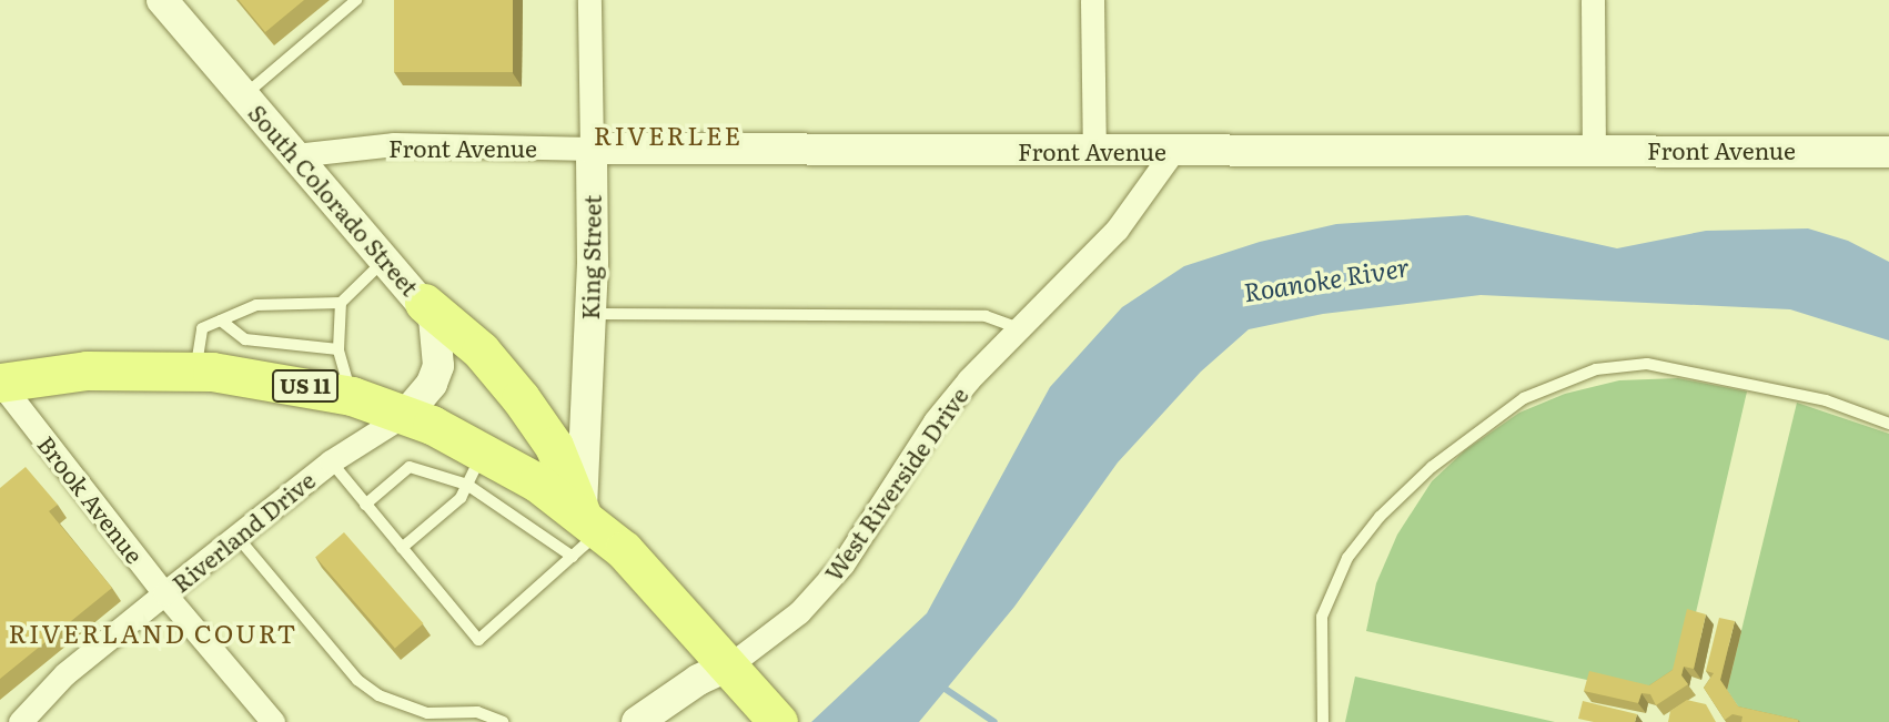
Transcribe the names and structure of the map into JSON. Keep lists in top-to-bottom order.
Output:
{
  "streets": {
    "main road": ["US 11"],
    "street": [
      "Front Avenue",
      "South Colorado Street",
      "King Street",
      "West Riverside Drive",
      "Brook Avenue",
      "Riverland Drive"
    ]
  },
  "crossings": [
    ["Front Avenue", "South Colorado Street"],
    ["Front Avenue", "King Street"],
    ["Front Avenue", "West Riverside Drive"],
    ["South Colorado Street", "US 11"],
    ["South Colorado Street", "Riverland Drive"],
    ["King Street", "US 11"],
    ["US 11", "West Riverside Drive"],
    ["US 11", "Brook Avenue"],
    ["US 11", "Riverland Drive"],
    ["Brook Avenue", "Riverland Drive"]
  ],
  "districts": ["RIVERLEE", "RIVERLAND COURT"],
  "water": ["Roanoke River"]
}
